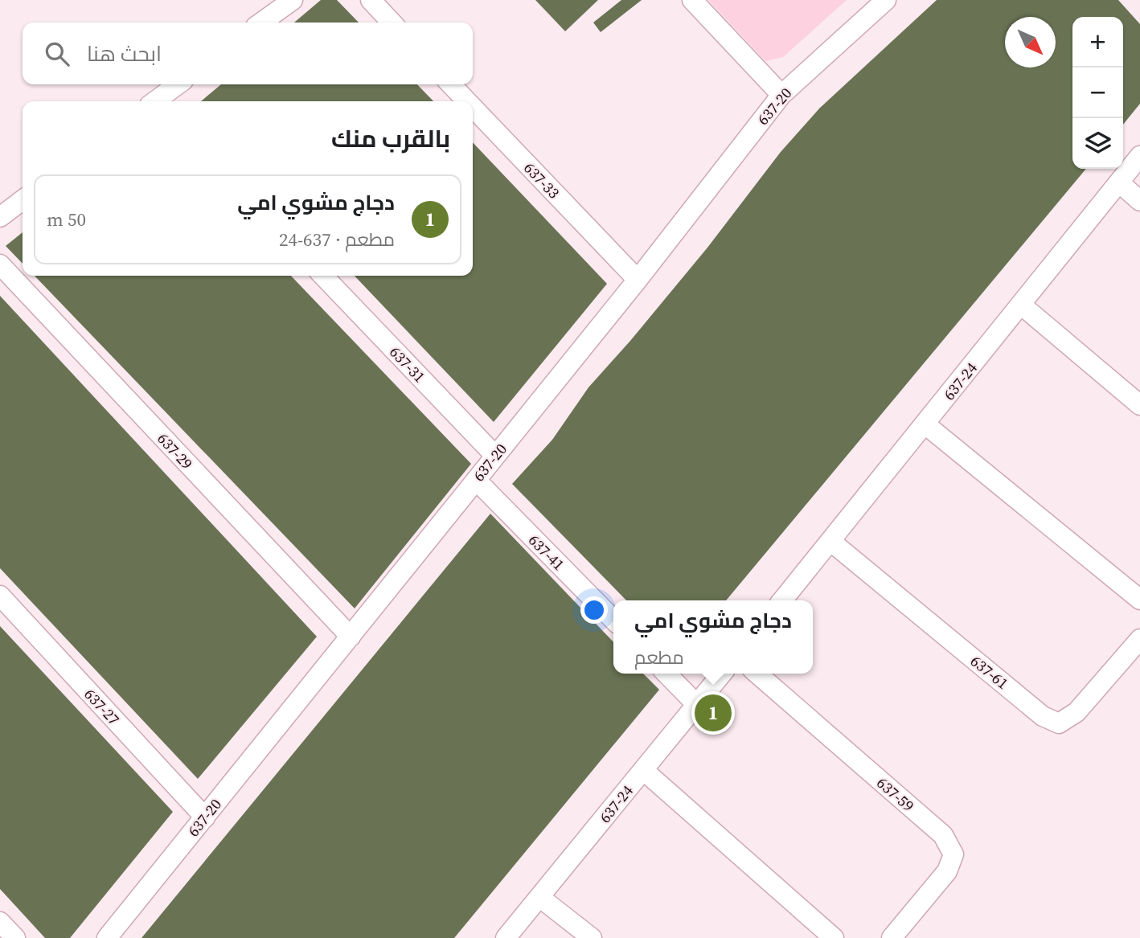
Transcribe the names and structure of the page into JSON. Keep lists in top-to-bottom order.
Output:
{
  "streets": {
    "street": [
      "637-20",
      "637-33",
      "637-31",
      "637-24",
      "637-29",
      "637-41",
      "637-61",
      "637-27",
      "637-59"
    ]
  },
  "crossings": [
    ["637-20", "637-33"],
    ["637-20", "637-31"],
    ["637-20", "637-29"],
    ["637-20", "637-41"],
    ["637-20", "637-27"],
    ["637-24", "637-61"]
  ],
  "north": "bottom right",
  "page": {
    "map_buttons": ["+", "−"],
    "search": "ابحث هنا",
    "heading": "بالقرب منك",
    "list": [
      {
        "mark": "1",
        "name": "دجاج مشوي امي",
        "note": "مطعم · 637-24",
        "value": "50 m"
      }
    ],
    "popup": ["دجاج مشوي امي", "مطعم"],
    "pins": "1"
  }
}
